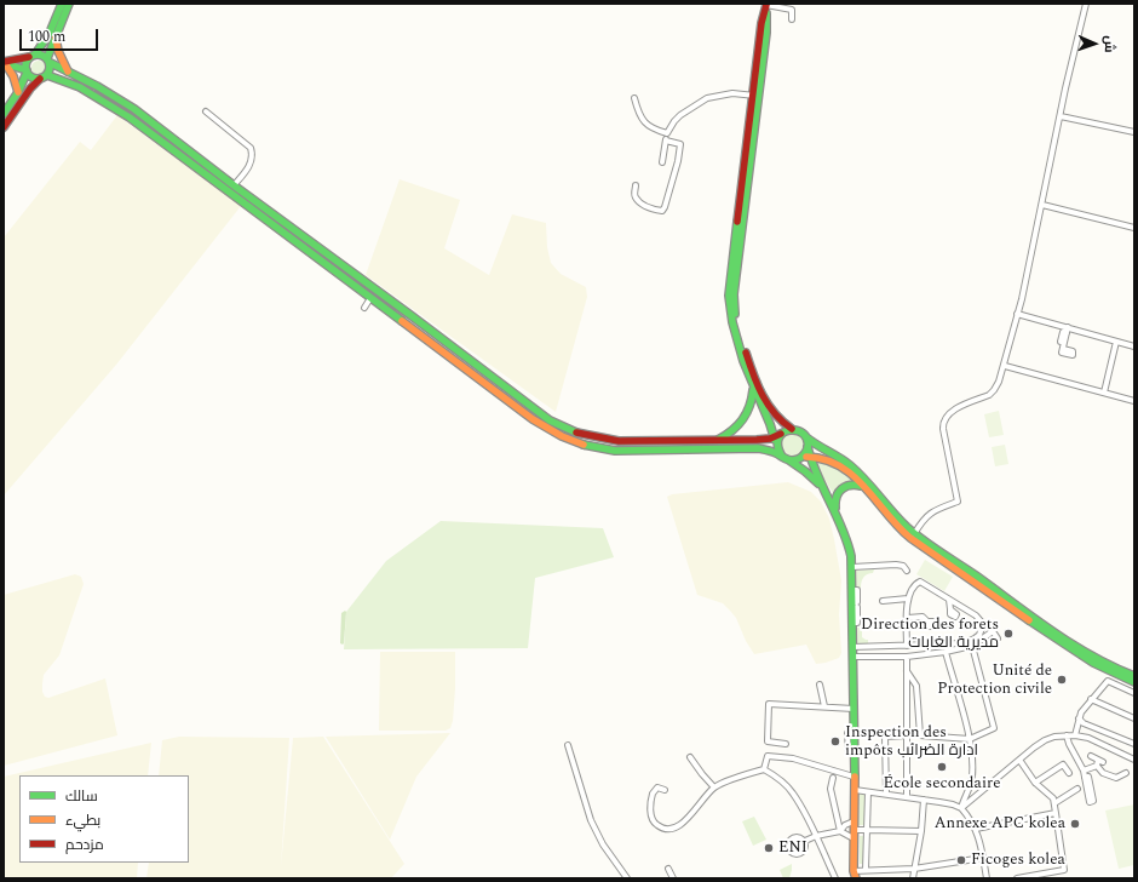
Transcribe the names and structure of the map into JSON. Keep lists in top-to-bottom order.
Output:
{
  "places": [
    "Direction des forets مديرية الغابات",
    "Unité de Protection civile",
    "Inspection des impôts ادارة الضرائب",
    "École secondaire",
    "Annexe APC kolea",
    "ENI",
    "Ficoges kolea"
  ],
  "legend": ["سالك", "بطيء", "مزدحم"],
  "scale_bar": "100 m",
  "north": "right"
}
